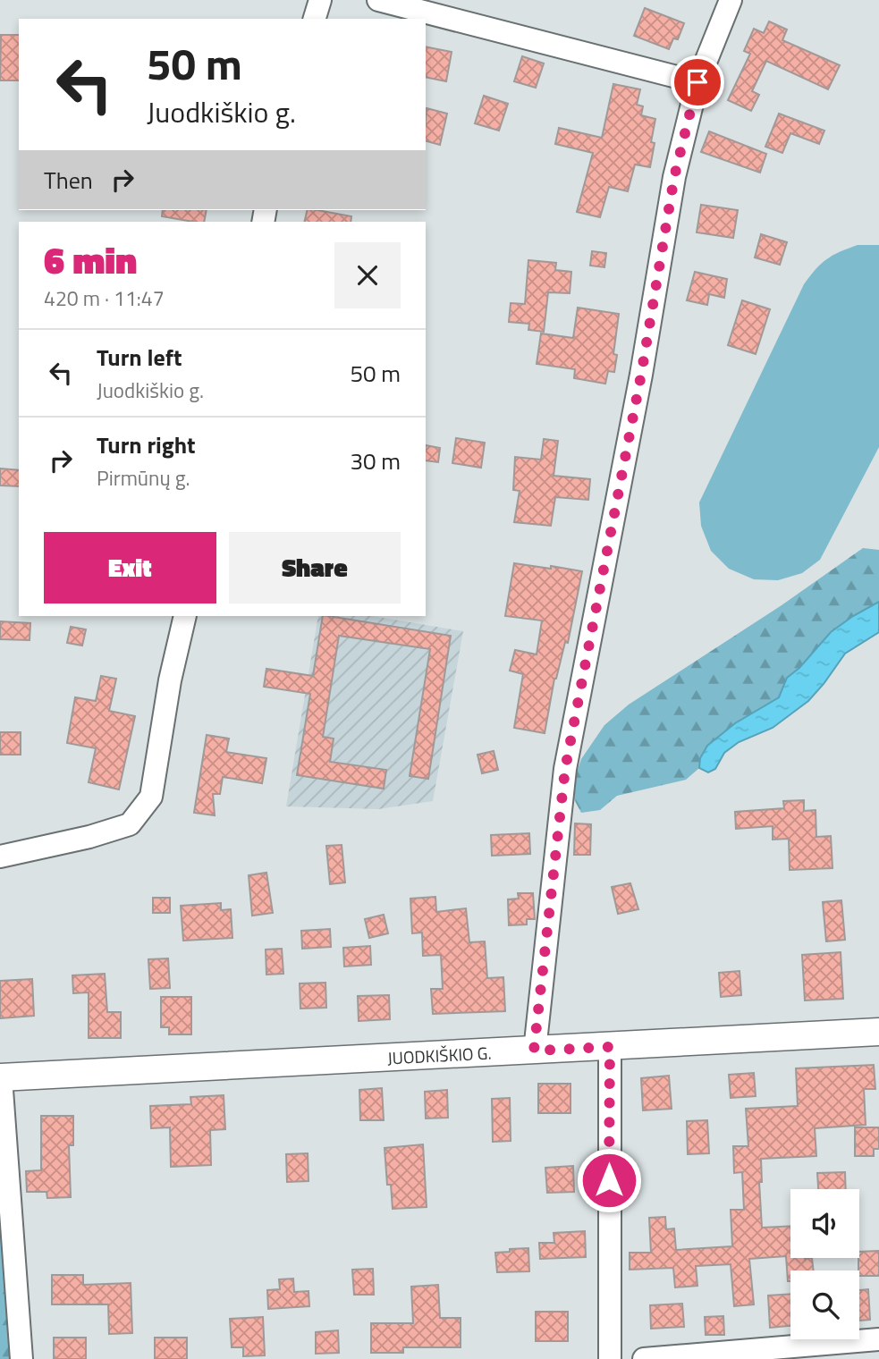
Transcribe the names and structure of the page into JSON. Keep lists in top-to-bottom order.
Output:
{
  "streets": {
    "street": ["JUODKIŠKIO G."]
  },
  "page": {
    "turn": ["50 m", "Juodkiškio g."],
    "then": "Then",
    "heading": ["6 min", "420 m · 11:47"],
    "list": [
      {
        "name": "Turn left",
        "note": "Juodkiškio g.",
        "value": "50 m"
      },
      {
        "name": "Turn right",
        "note": "Pirmūnų g.",
        "value": "30 m"
      }
    ],
    "buttons": ["Exit", "Share"]
  }
}
